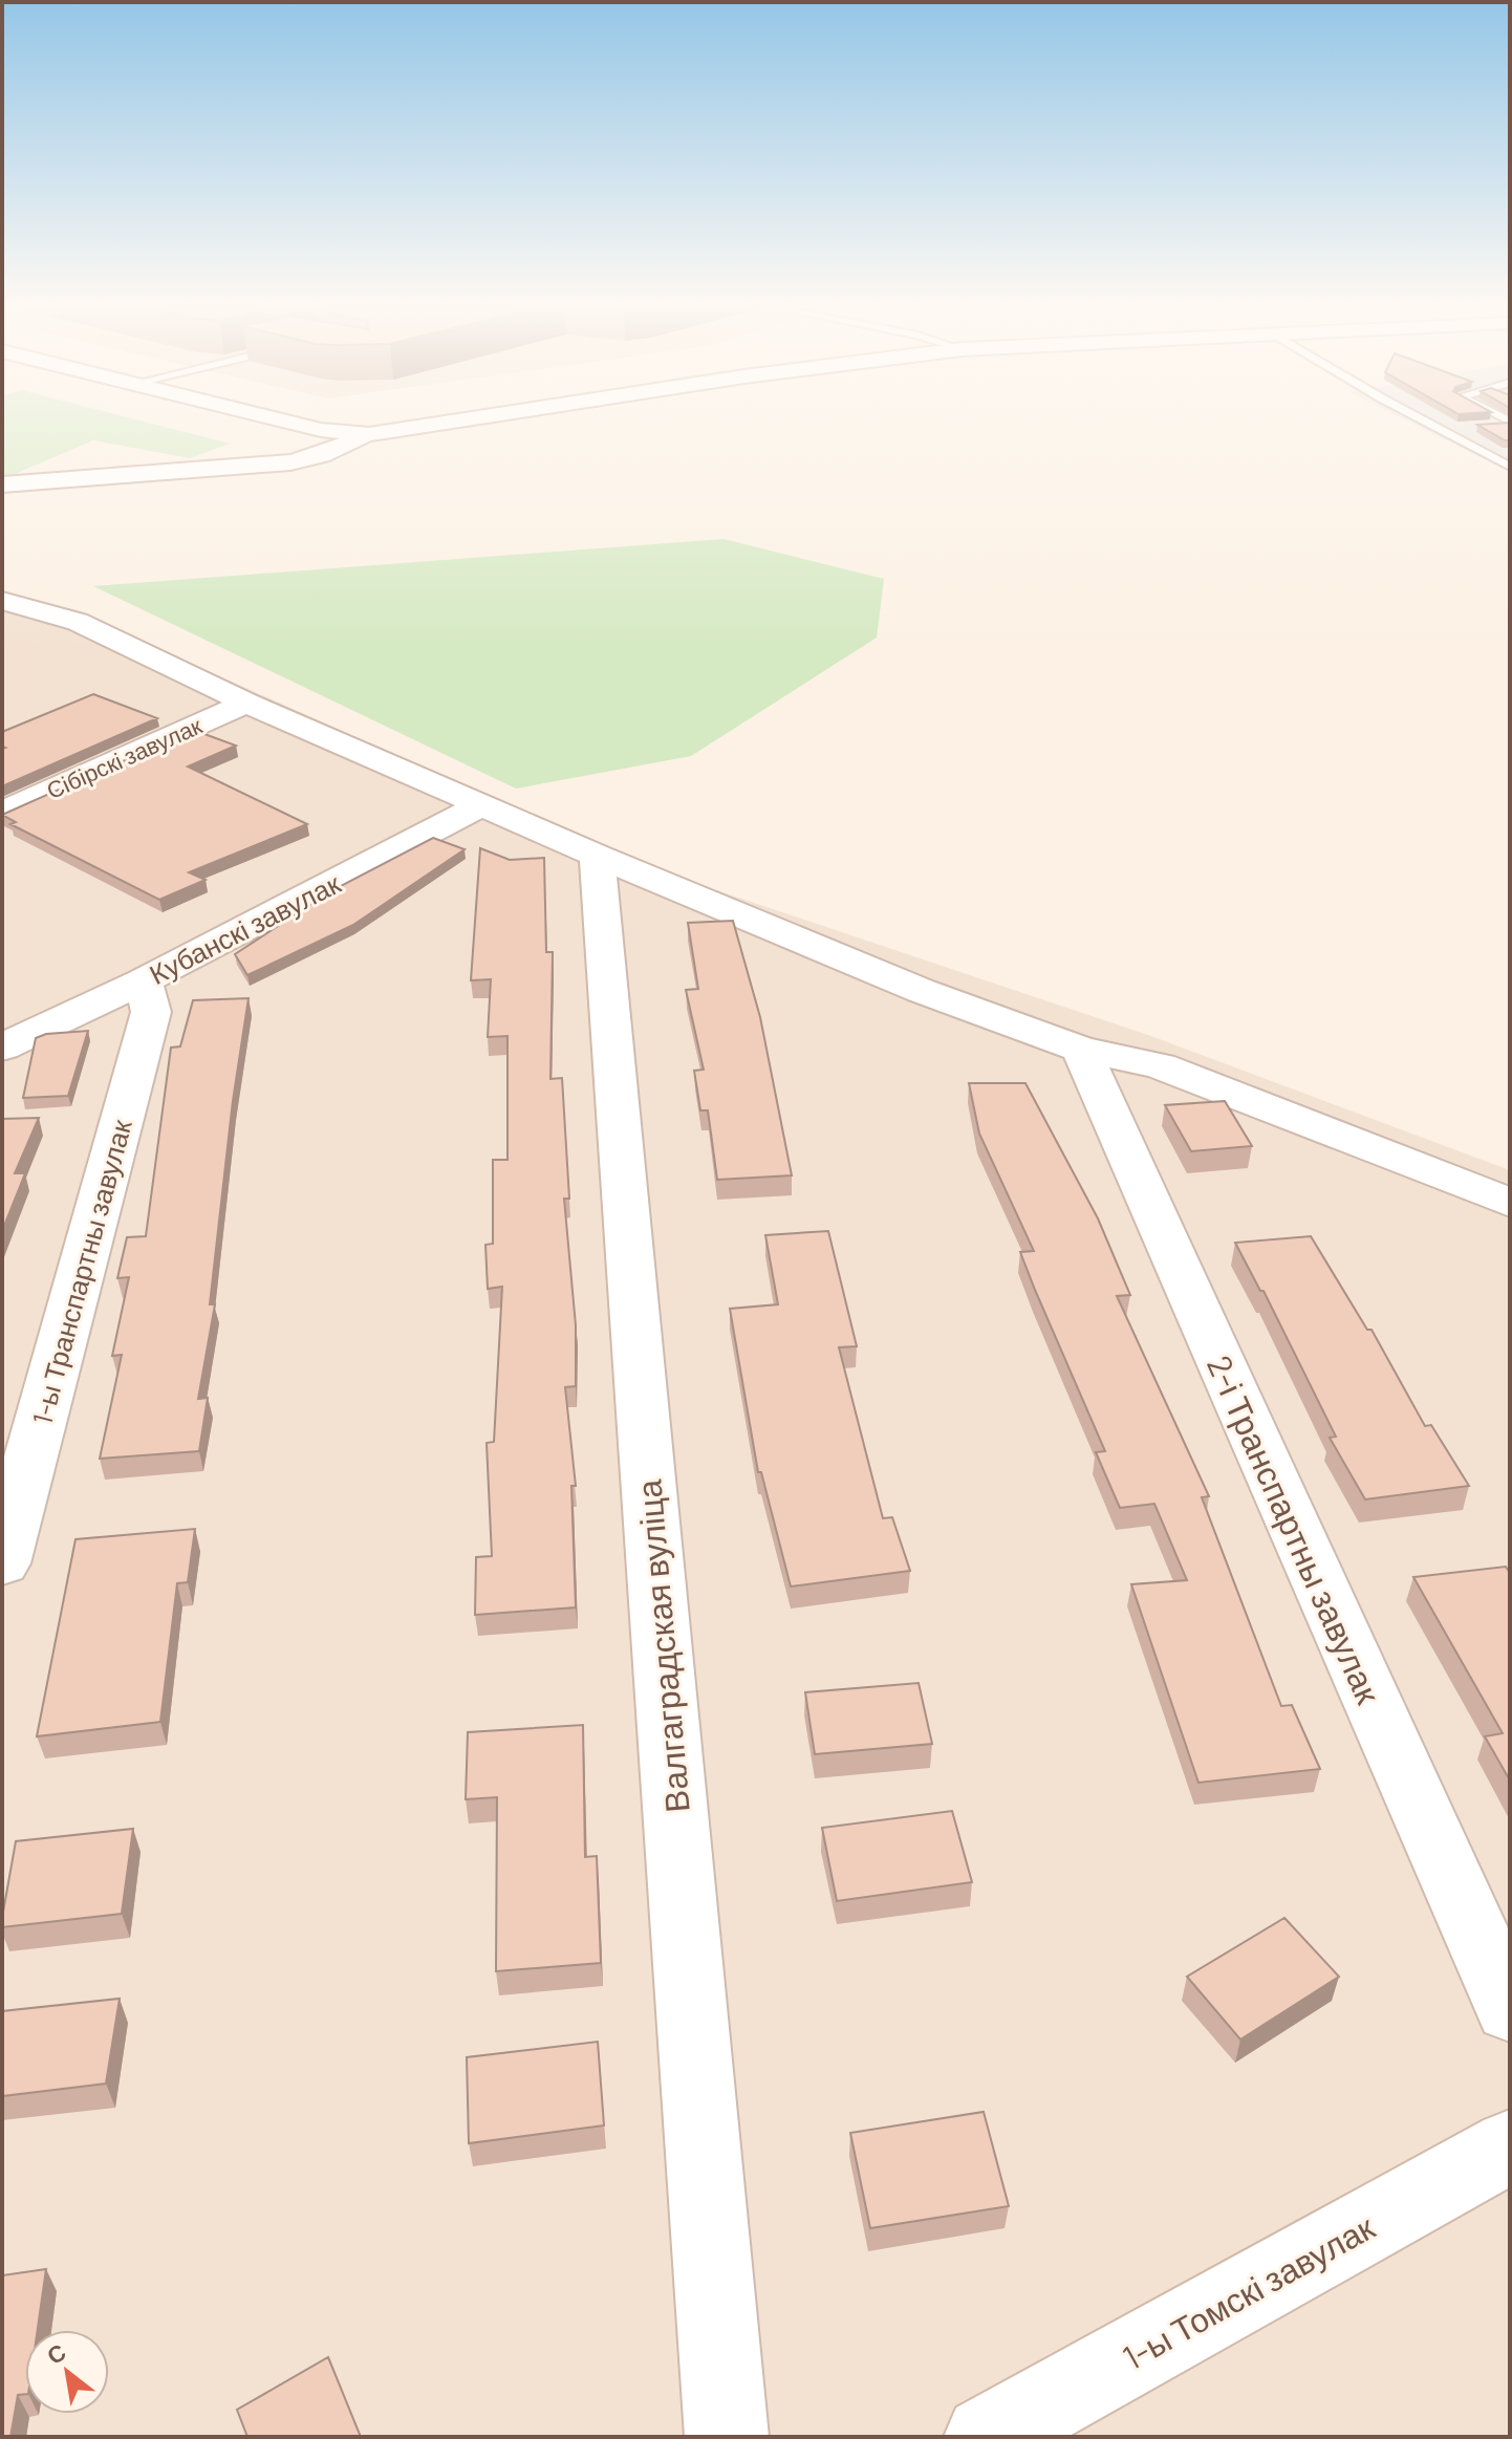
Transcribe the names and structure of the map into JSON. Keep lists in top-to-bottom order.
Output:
{
  "streets": {
    "street": [
      "Сібірскі завулак",
      "Кубанскі завулак",
      "1-ы Транспартны завулак",
      "2-і Транспартны завулак",
      "Валгаградская вуліца",
      "1-ы Томскі завулак"
    ]
  },
  "crossings": [
    ["Кубанскі завулак", "1-ы Транспартны завулак"]
  ],
  "north": "top left"
}
